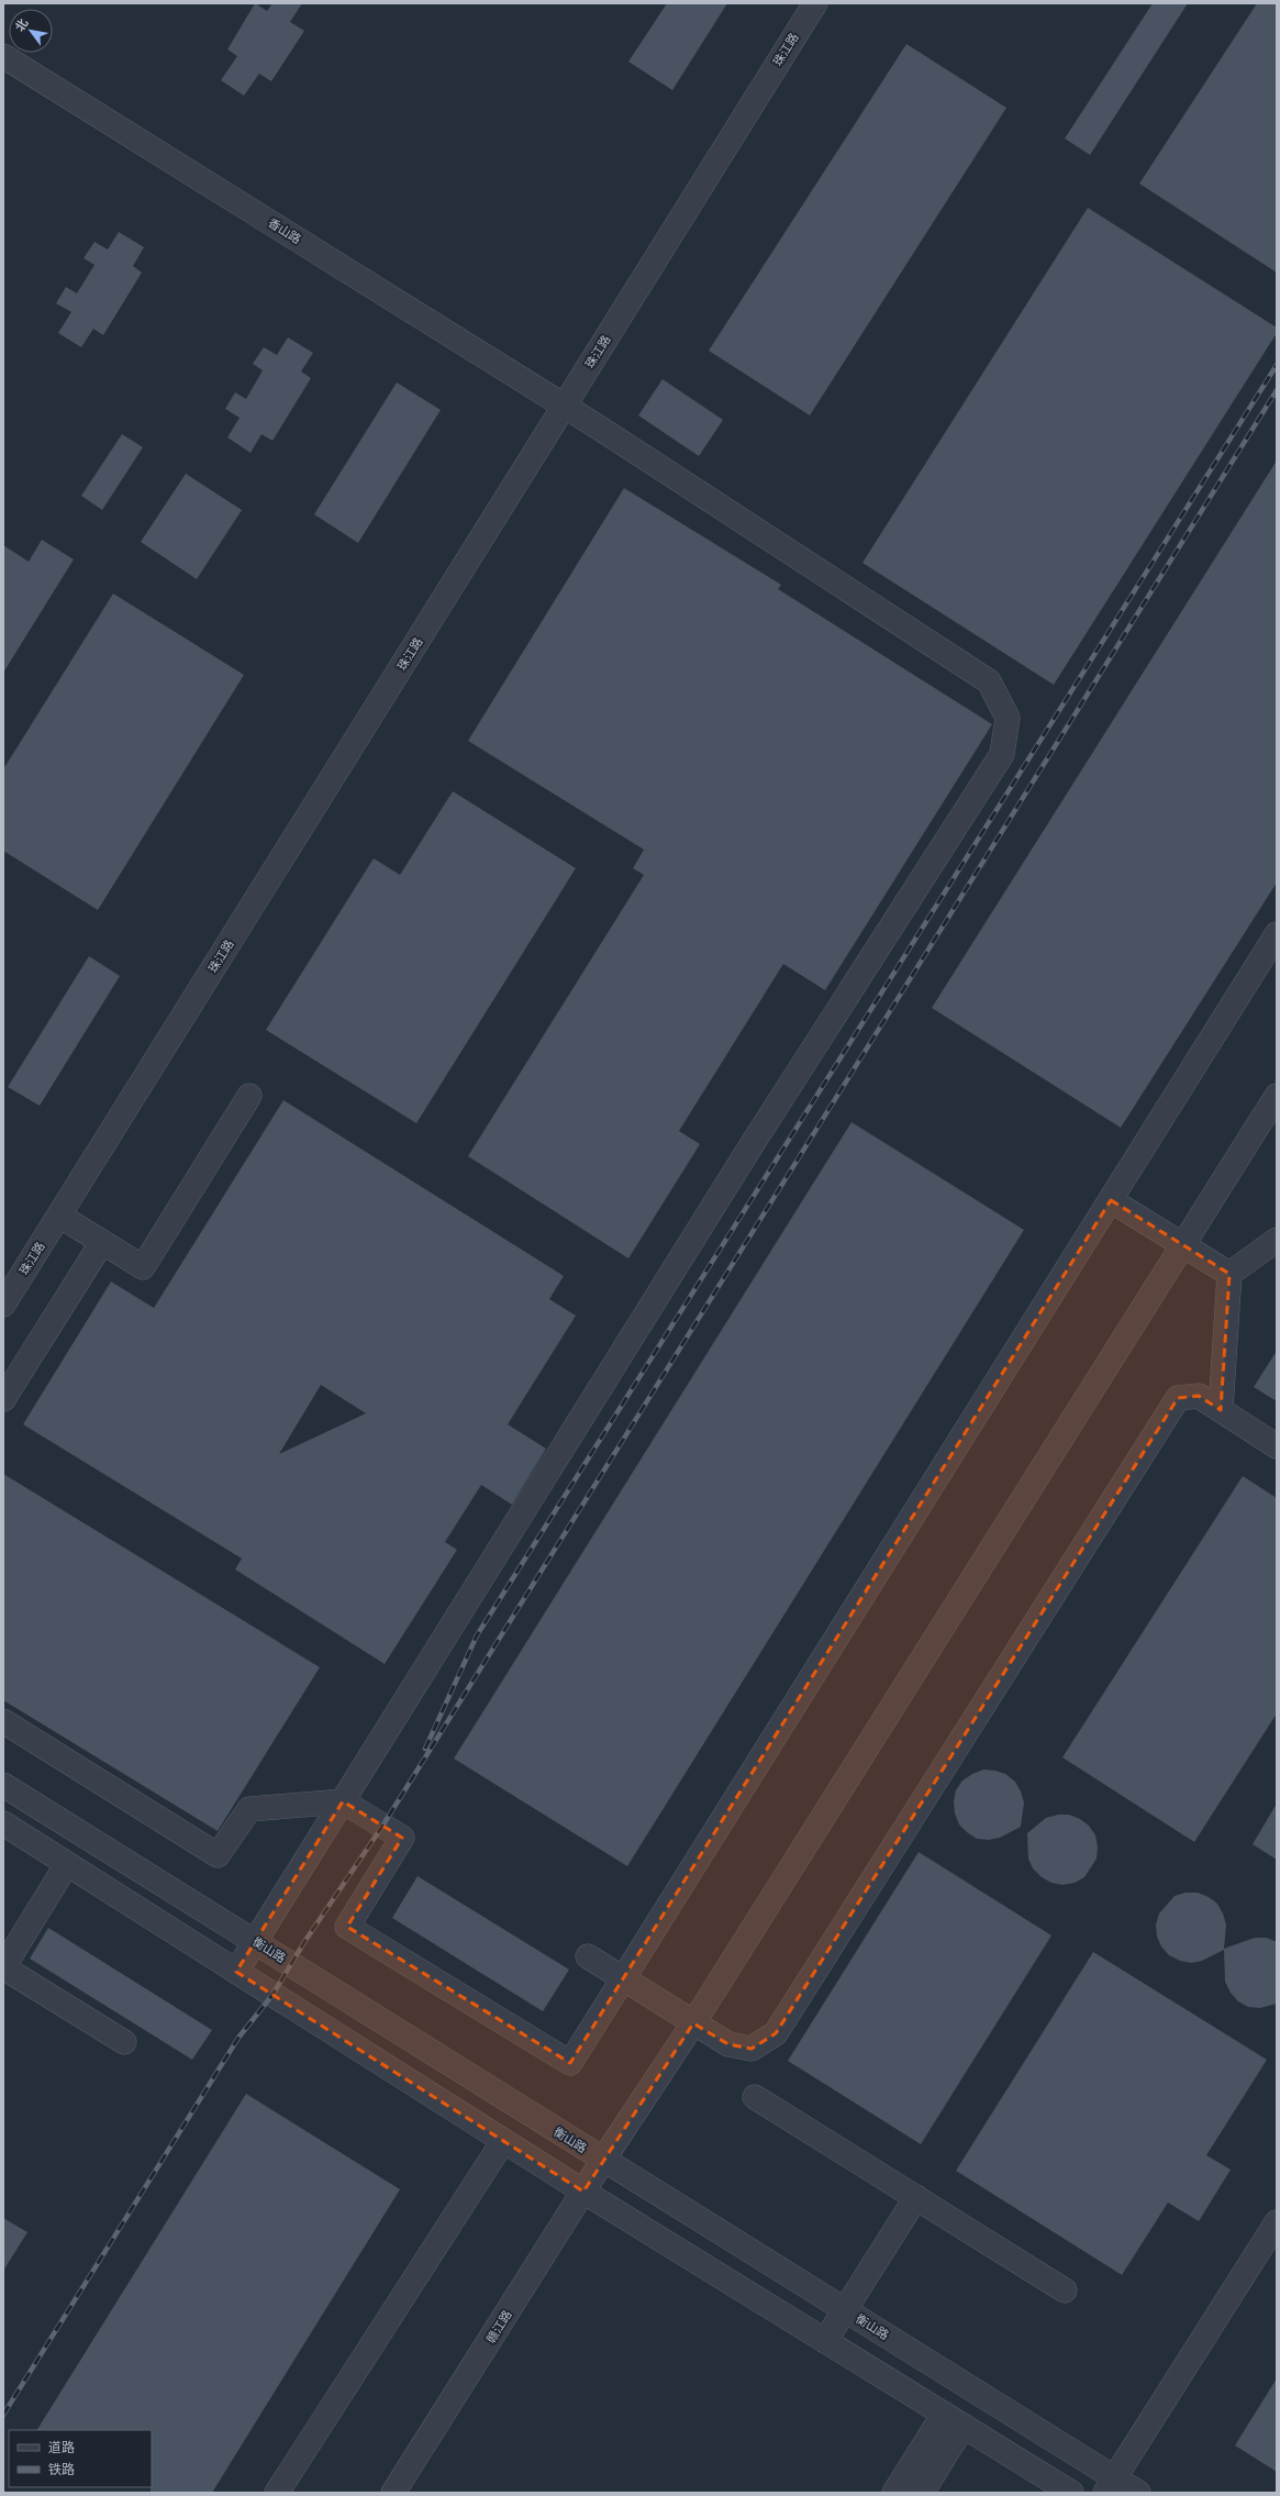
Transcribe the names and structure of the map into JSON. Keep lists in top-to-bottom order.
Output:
{
  "streets": {
    "street": [
      "珠江路",
      "香山路",
      "衡山路",
      "赣江路"
    ]
  },
  "crossings": [
    ["珠江路", "香山路"],
    ["香山路", "衡山路"],
    ["衡山路", "赣江路"]
  ],
  "legend": ["道路", "铁路"],
  "north": "top left"
}
